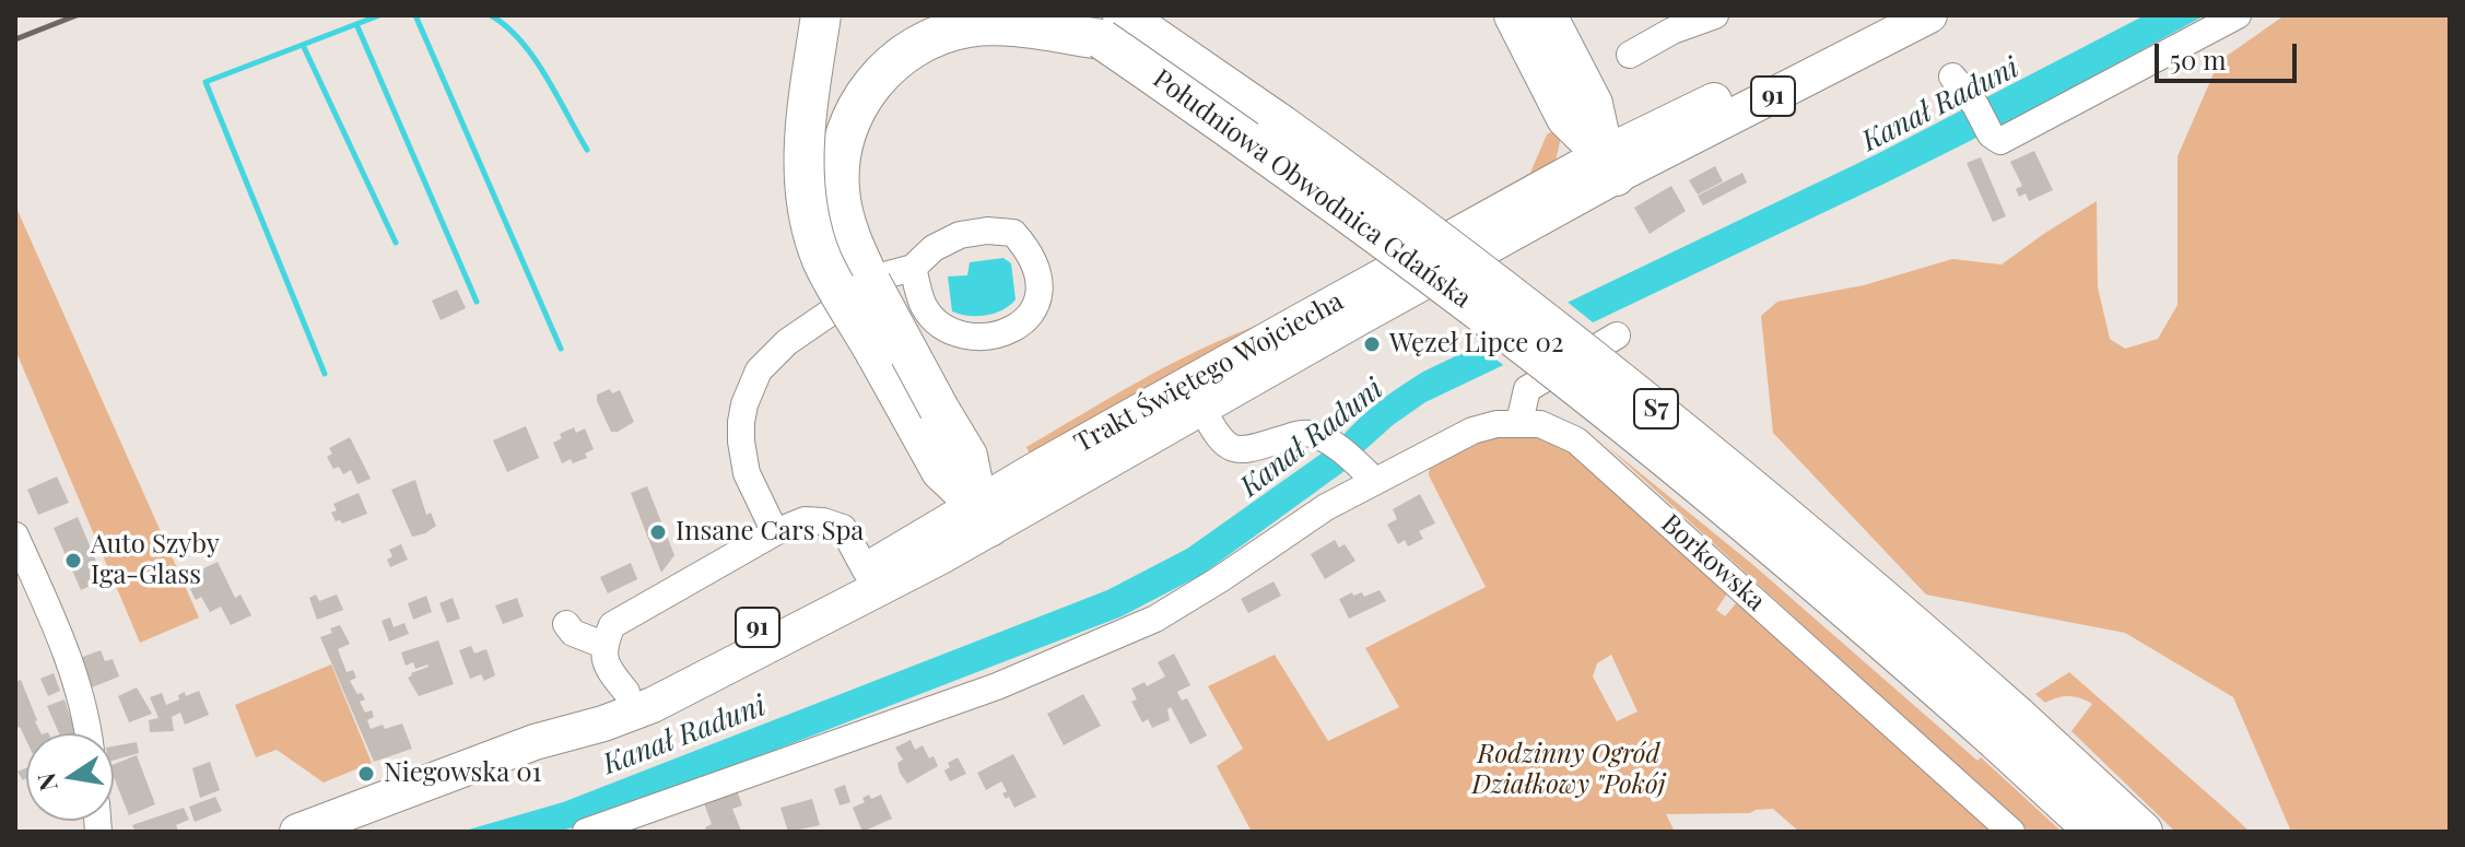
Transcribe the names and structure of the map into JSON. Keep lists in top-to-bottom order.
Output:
{
  "streets": {
    "highway": ["Południowa Obwodnica Gdańska", "S7"],
    "main road": ["91", "Trakt Świętego Wojciecha"],
    "street": ["Borkowska"]
  },
  "crossings": [
    ["Południowa Obwodnica Gdańska", "S7"],
    ["Trakt Świętego Wojciecha", "Borkowska"]
  ],
  "water": ["Kanał Raduni"],
  "parks": ["Rodzinny Ogród Działkowy \"Pokój"],
  "places": [
    "Węzeł Lipce 02",
    "Insane Cars Spa",
    "Auto Szyby Iga-Glass",
    "Niegowska 01"
  ],
  "scale_bar": "50 m",
  "north": "left"
}
